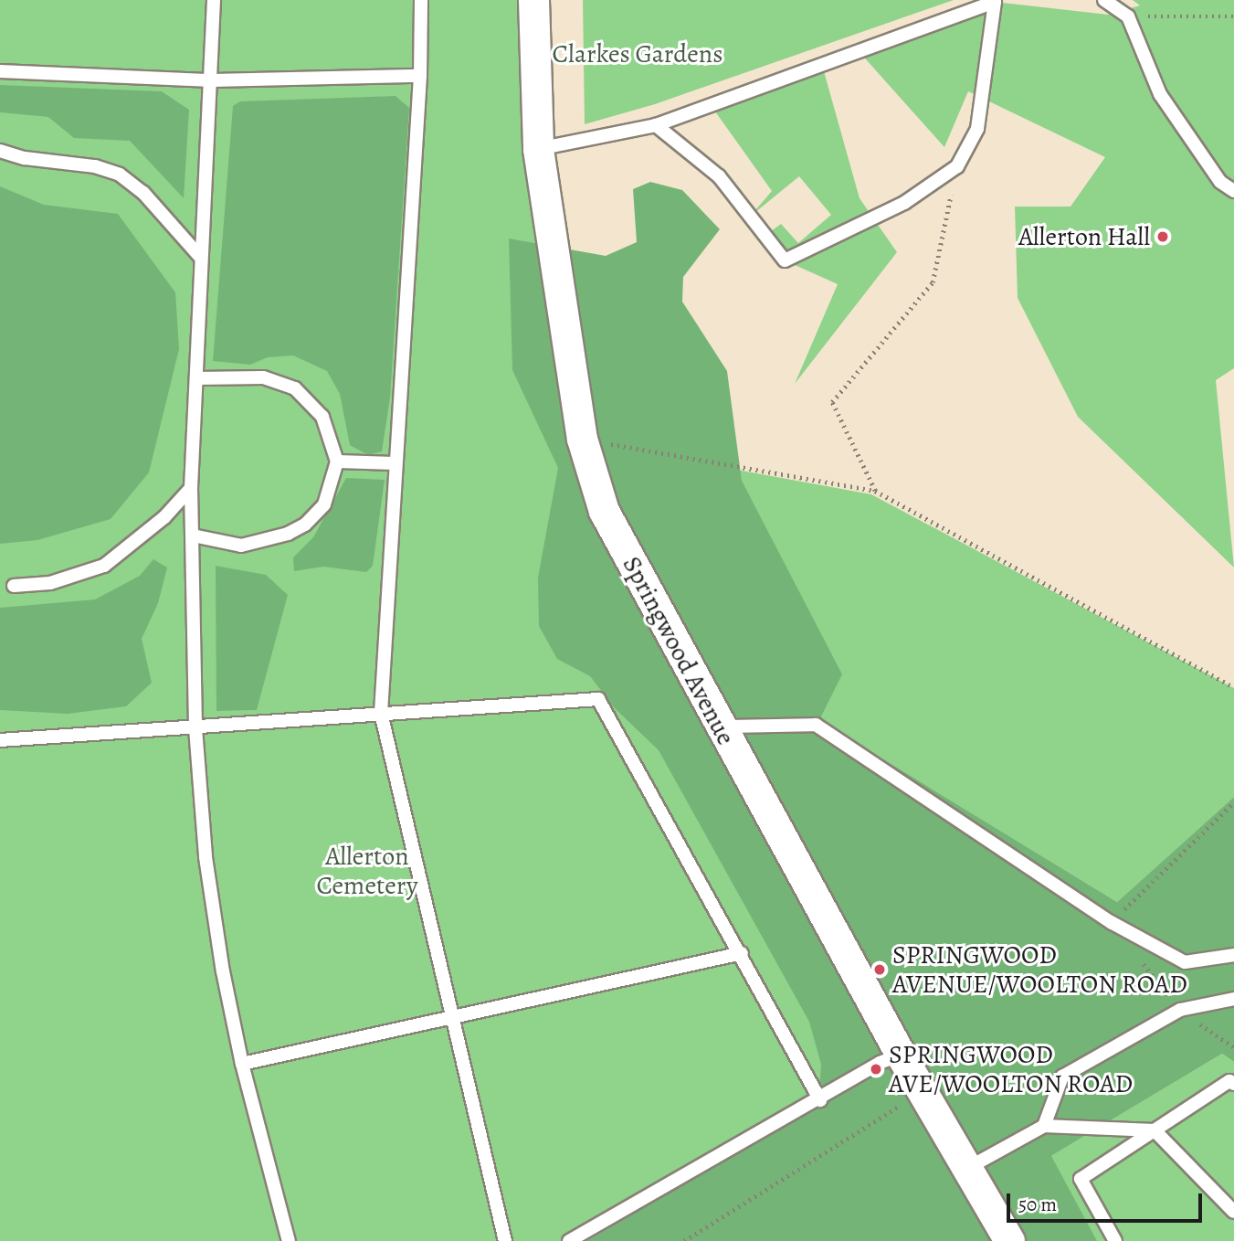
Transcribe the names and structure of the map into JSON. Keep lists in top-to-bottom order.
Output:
{
  "streets": {
    "street": ["Springwood Avenue"]
  },
  "parks": ["Clarkes Gardens", "Allerton Cemetery"],
  "places": ["Allerton Hall", "SPRINGWOOD AVENUE/WOOLTON ROAD", "SPRINGWOOD AVE/WOOLTON ROAD"],
  "scale_bar": "50 m"
}
